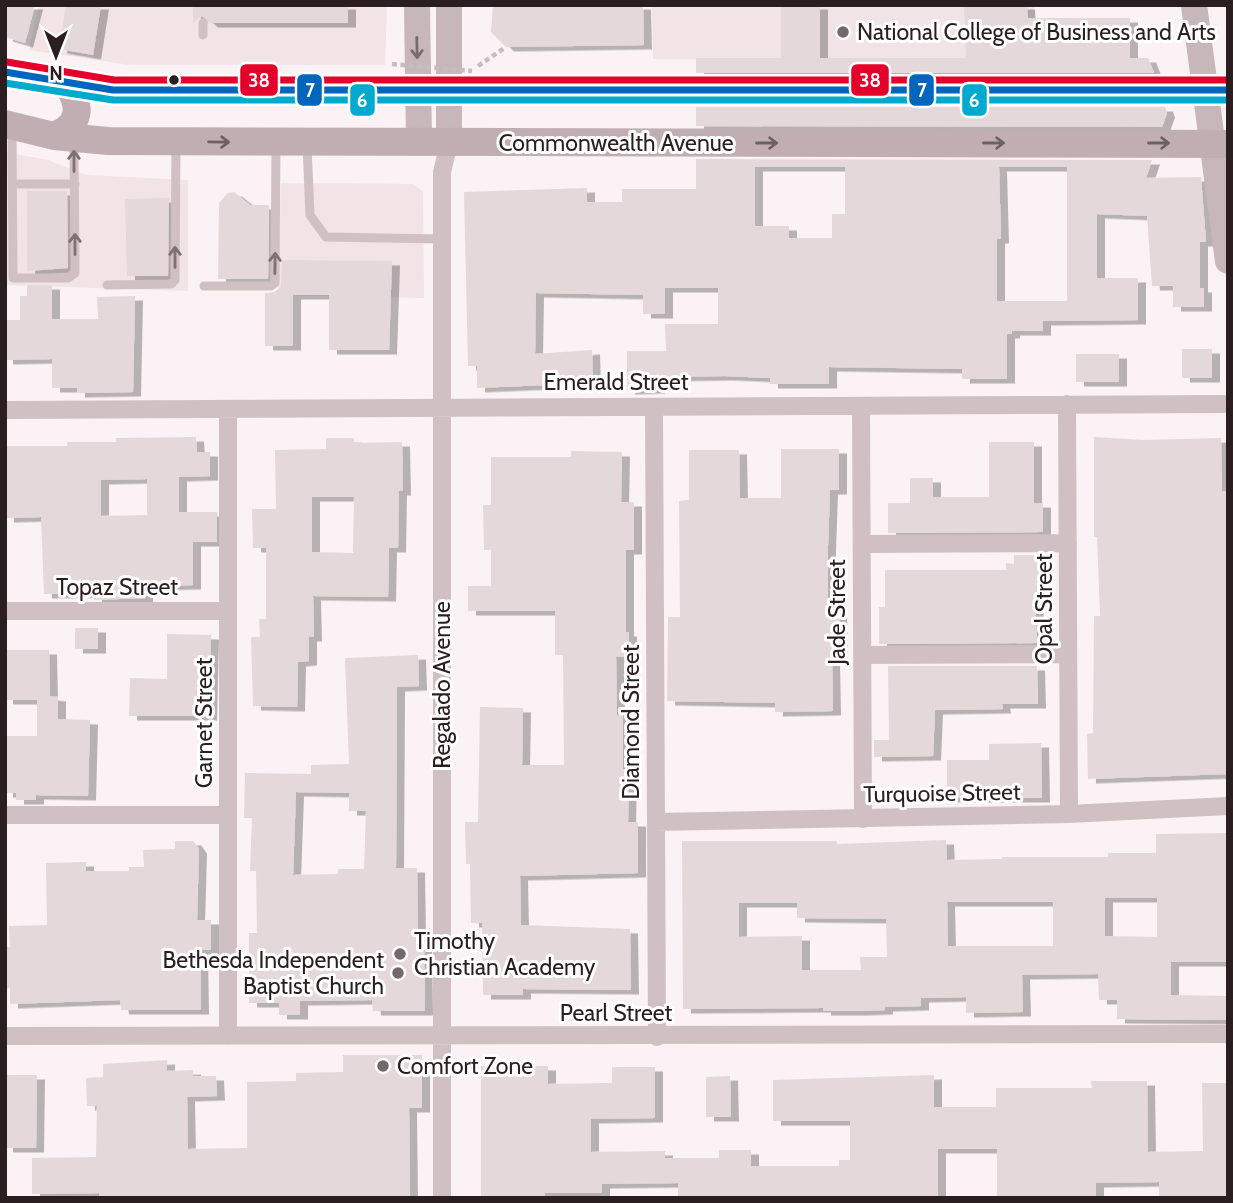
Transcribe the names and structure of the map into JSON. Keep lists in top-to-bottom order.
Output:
{
  "streets": {
    "main road": ["Commonwealth Avenue", "Regalado Avenue"],
    "street": [
      "Emerald Street",
      "Topaz Street",
      "Opal Street",
      "Jade Street",
      "Diamond Street",
      "Garnet Street",
      "Turquoise Street",
      "Pearl Street"
    ]
  },
  "crossings": [
    ["Commonwealth Avenue", "Regalado Avenue"],
    ["Emerald Street", "Opal Street"],
    ["Emerald Street", "Jade Street"],
    ["Emerald Street", "Regalado Avenue"],
    ["Emerald Street", "Diamond Street"],
    ["Emerald Street", "Garnet Street"],
    ["Topaz Street", "Garnet Street"],
    ["Opal Street", "Turquoise Street"],
    ["Jade Street", "Turquoise Street"],
    ["Regalado Avenue", "Pearl Street"],
    ["Diamond Street", "Turquoise Street"],
    ["Diamond Street", "Pearl Street"],
    ["Garnet Street", "Pearl Street"]
  ],
  "places": [
    "National College of Business and Arts",
    "Timothy Christian Academy",
    "Bethesda Independent Baptist Church",
    "Comfort Zone"
  ],
  "lines": ["transit line 38", "transit line 7", "transit line 6"],
  "north": "bottom"
}
